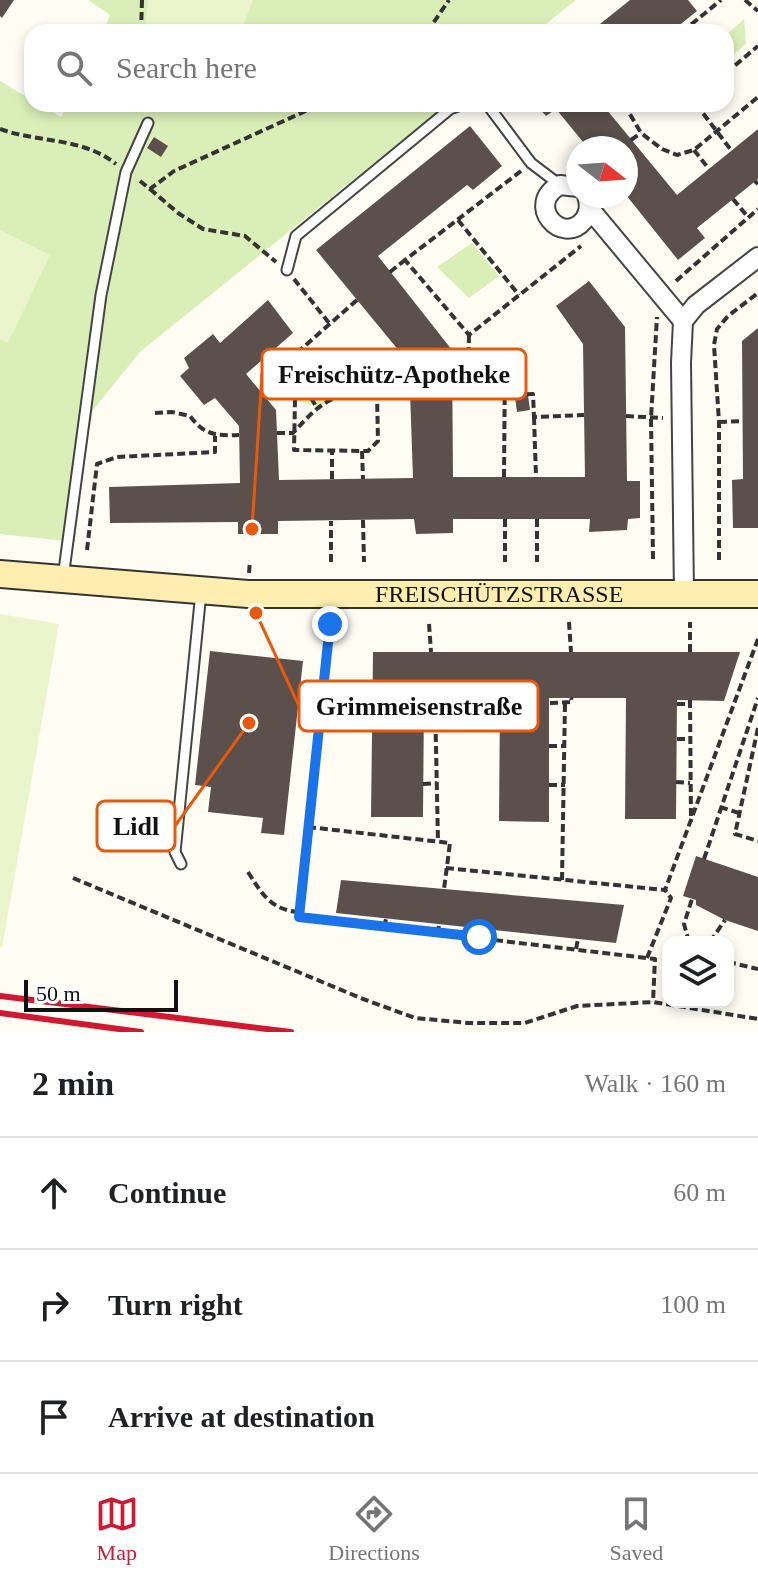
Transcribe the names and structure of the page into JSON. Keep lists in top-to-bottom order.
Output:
{
  "streets": {
    "main road": ["FREISCHÜTZSTRASSE"]
  },
  "places": ["Freischütz-Apotheke", "Grimmeisenstraße", "Lidl"],
  "scale_bar": "50 m",
  "north": "right",
  "page": {
    "search": "Search here",
    "scale": "50 m",
    "heading": ["2 min", "Walk · 160 m"],
    "list": [
      ["Continue", "60 m"],
      ["Turn right", "100 m"],
      "Arrive at destination"
    ],
    "nav": ["Map", "Directions", "Saved"]
  }
}
